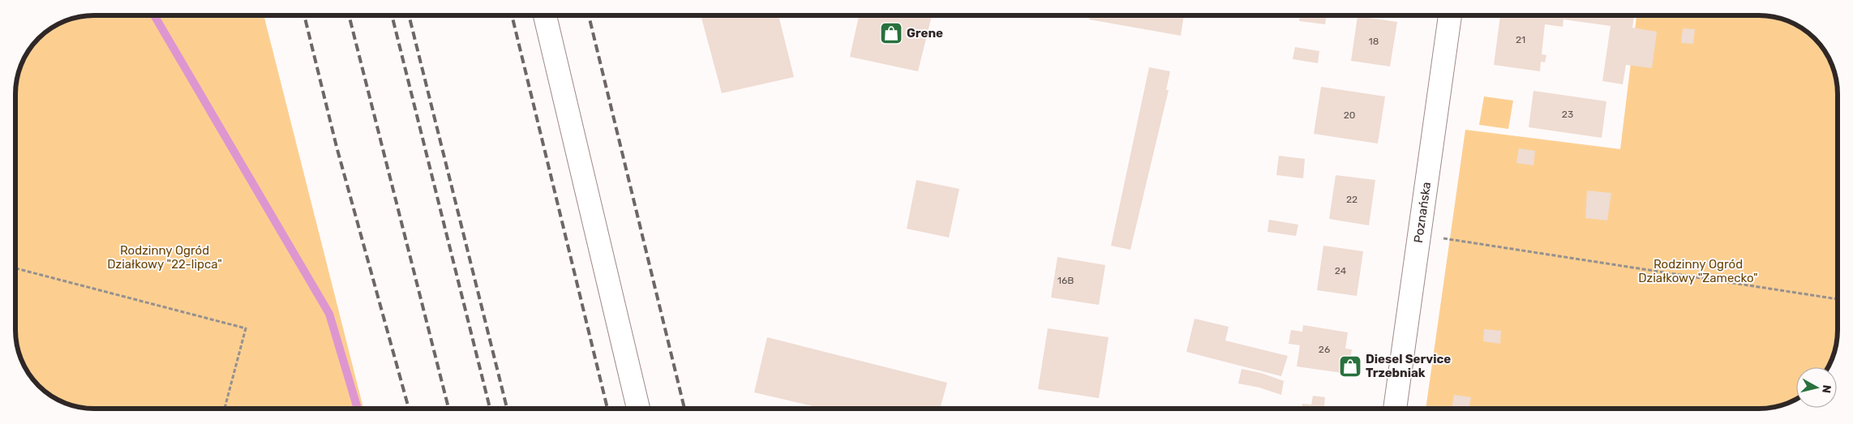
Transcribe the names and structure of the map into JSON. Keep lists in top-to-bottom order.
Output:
{
  "streets": {
    "street": ["Poznańska"]
  },
  "parks": ["Rodzinny Ogród Działkowy \"22-lipca\"", "Rodzinny Ogród Działkowy \"Zamecko\""],
  "places": {
    "shop": ["Grene", "Diesel Service Trzebniak"]
  },
  "house_numbers": [
    "21",
    "18",
    "23",
    "20",
    "22",
    "24",
    "16B",
    "26"
  ],
  "north": "right"
}
